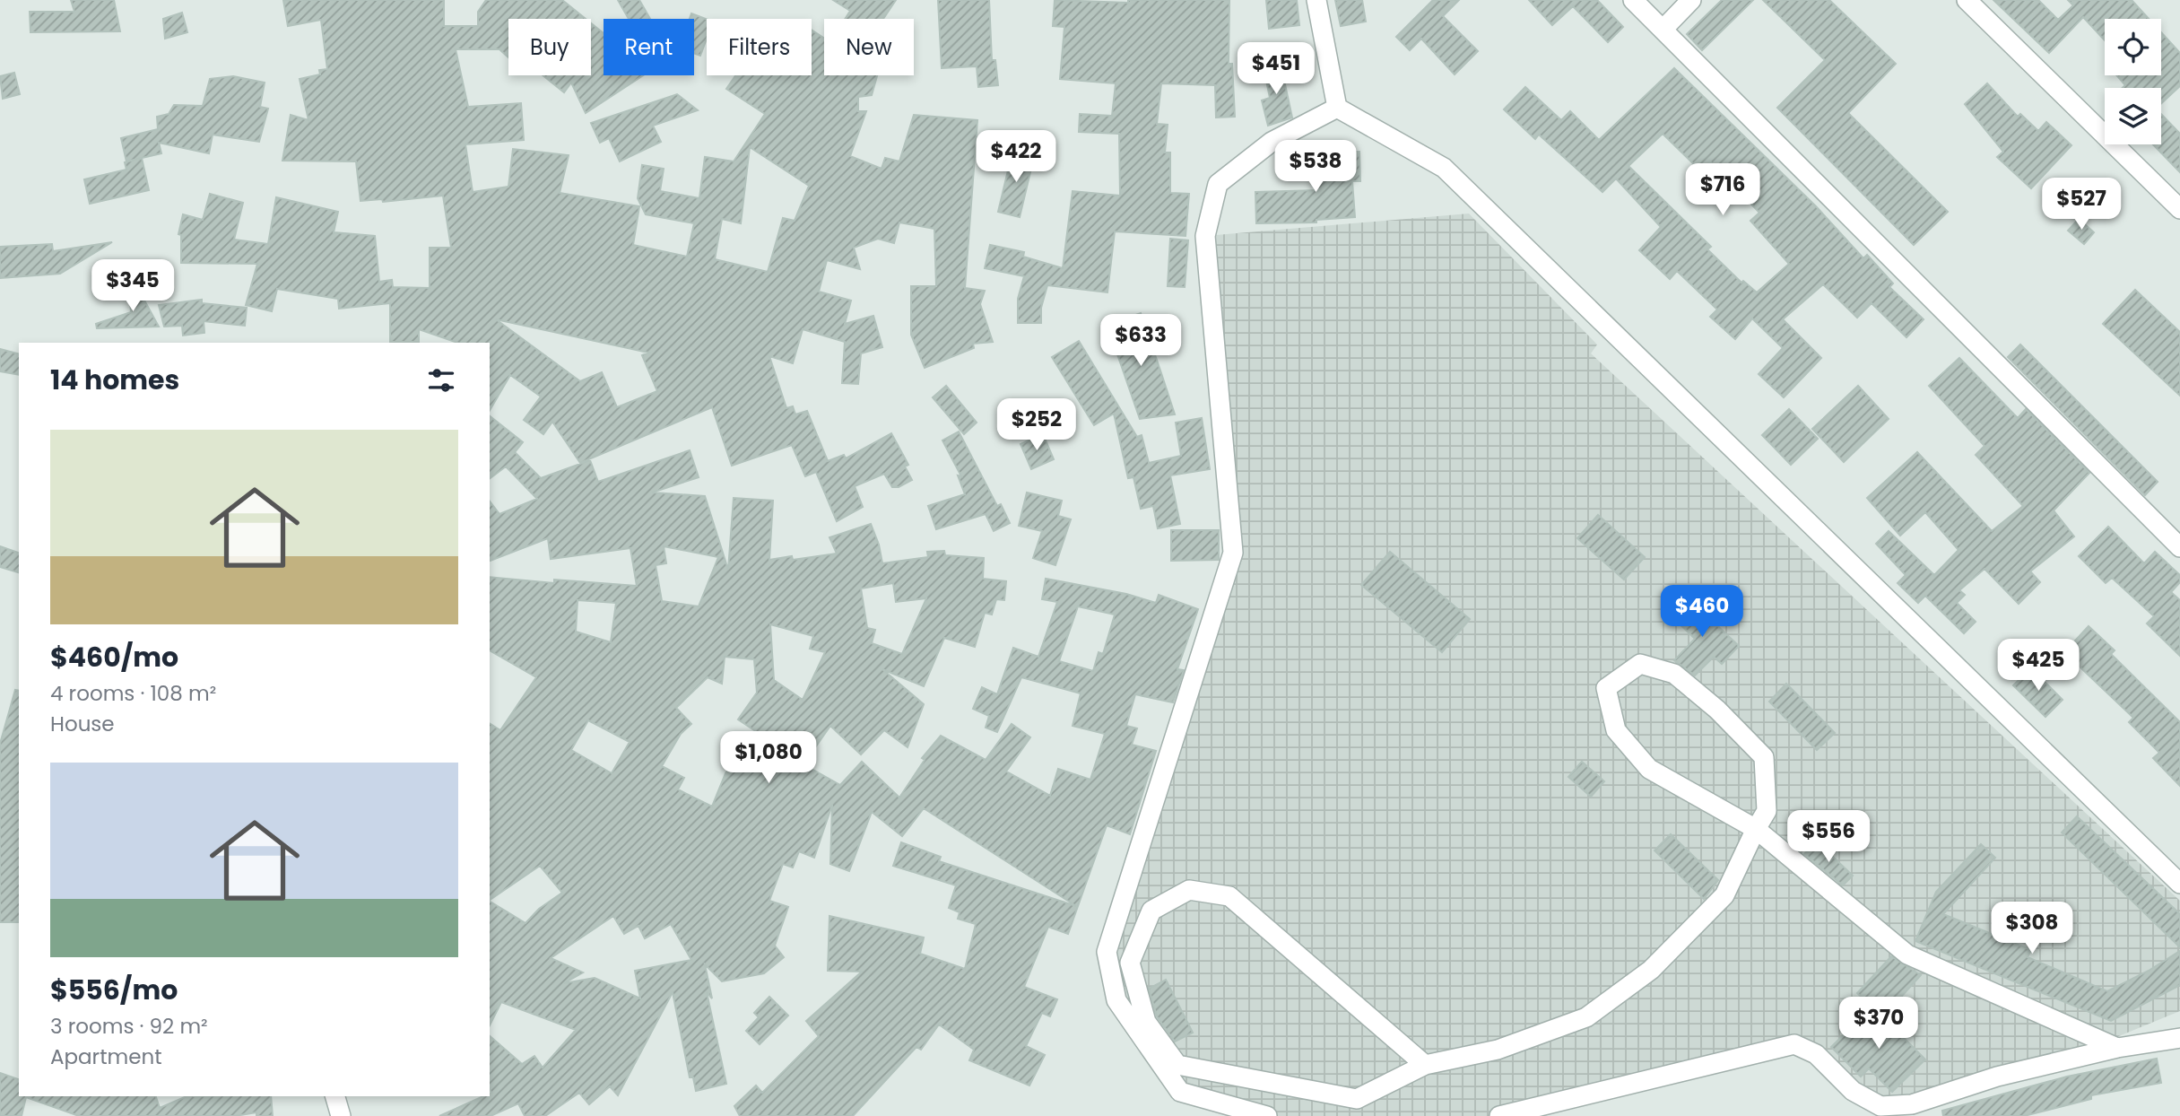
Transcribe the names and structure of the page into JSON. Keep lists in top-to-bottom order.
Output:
{
  "page": {
    "chip": [
      "Buy",
      "Rent",
      "Filters",
      "New"
    ],
    "price": [
      "$451",
      "$422",
      "$538",
      "$716",
      "$527",
      "$345",
      "$633",
      "$252",
      "$460",
      "$425",
      "$1,080",
      "$556",
      "$308",
      "$370"
    ],
    "heading": "14 homes",
    "list": [
      {
        "name": "$460/mo",
        "note": "4 rooms · 108 m² · House"
      },
      {
        "name": "$556/mo",
        "note": "3 rooms · 92 m² · Apartment"
      }
    ]
  }
}
